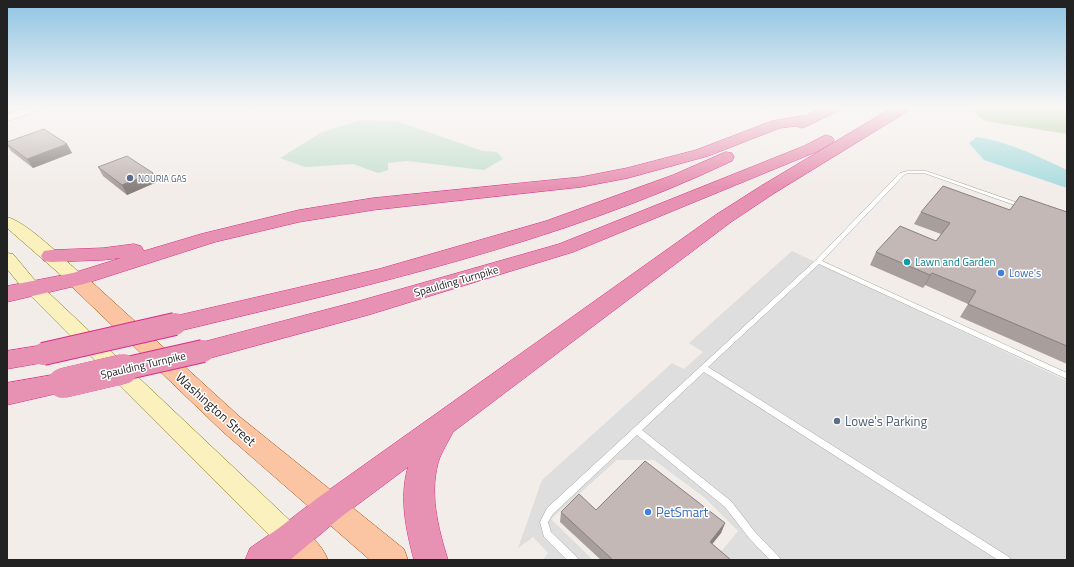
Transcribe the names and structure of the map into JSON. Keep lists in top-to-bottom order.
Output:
{
  "streets": {
    "highway": ["Spaulding Turnpike"],
    "main road": ["Washington Street"]
  },
  "places": [
    "NOURIA GAS",
    "Lawn and Garden",
    "Lowe's",
    "Lowe's Parking",
    "PetSmart"
  ]
}
